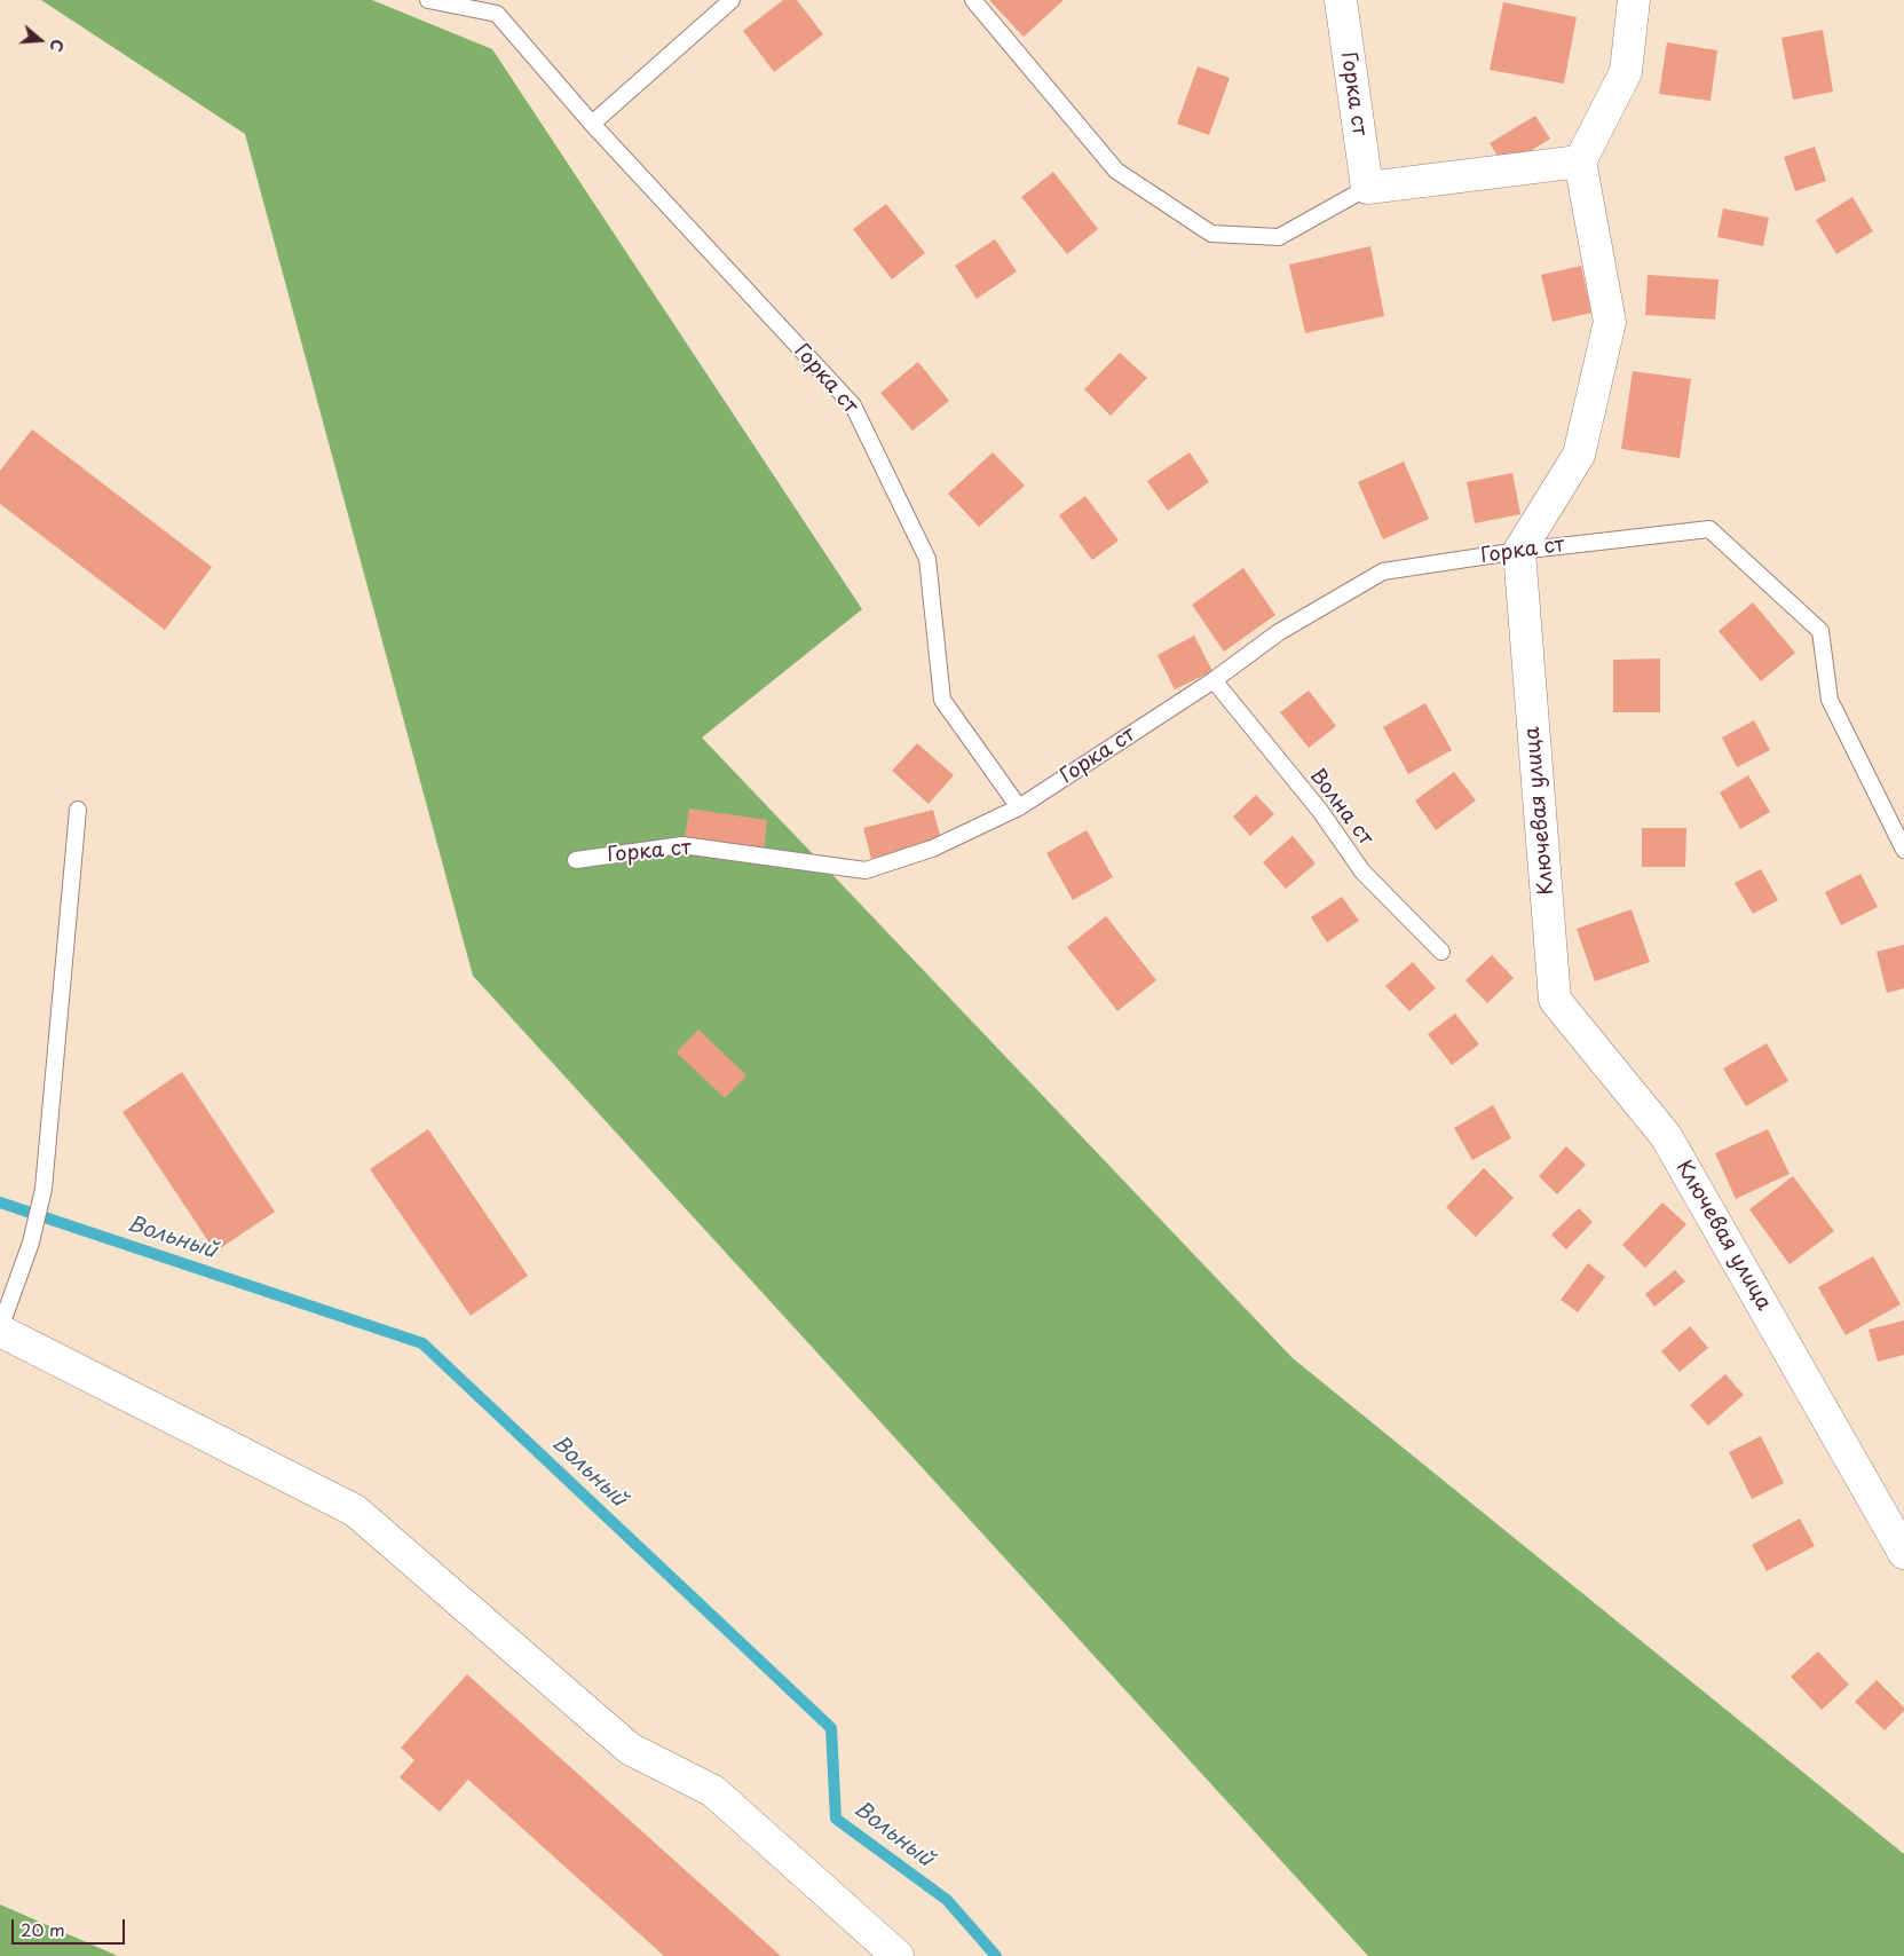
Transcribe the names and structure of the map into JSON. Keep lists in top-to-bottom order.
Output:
{
  "streets": {
    "street": ["Горка ст", "Ключевая улица"],
    "lane": ["Волна ст"]
  },
  "crossings": [
    ["Горка ст", "Волна ст"],
    ["Горка ст", "Ключевая улица"]
  ],
  "water": ["Вольный"],
  "scale_bar": "20 m",
  "north": "right"
}
